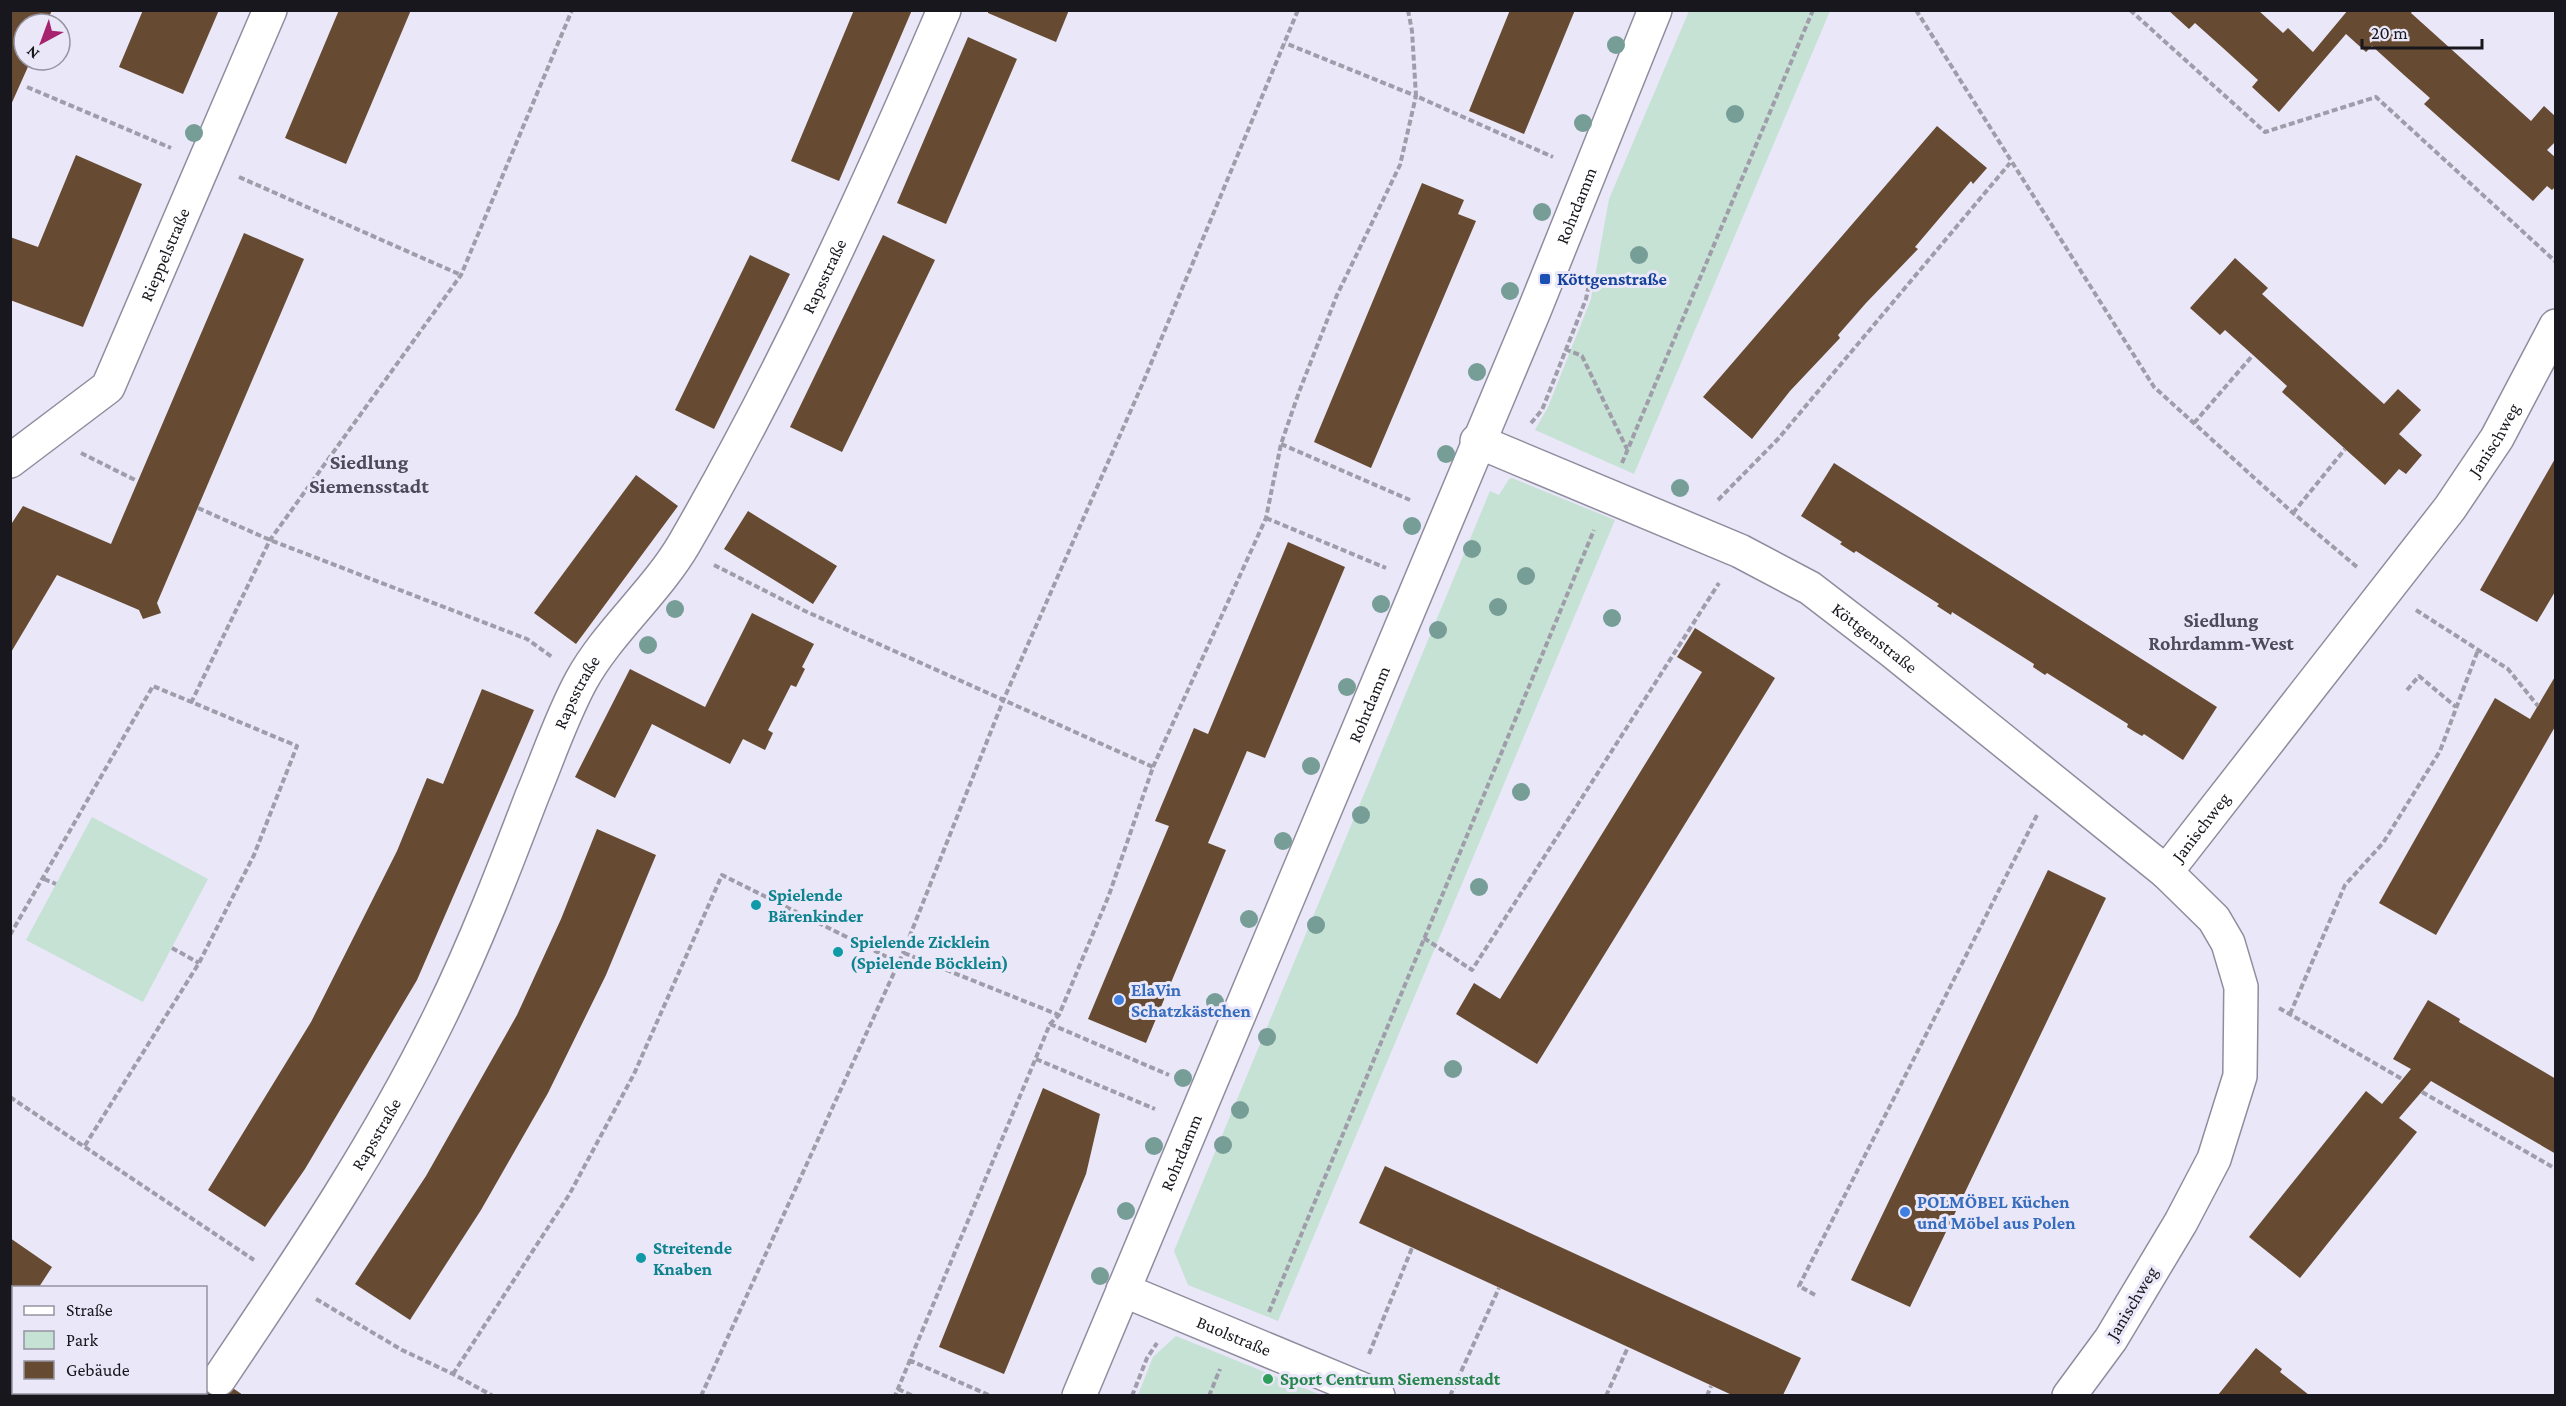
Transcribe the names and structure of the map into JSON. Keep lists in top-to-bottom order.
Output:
{
  "streets": {
    "street": [
      "Rohrdamm",
      "Rieppelstraße",
      "Rapsstraße",
      "Janischweg",
      "Köttgenstraße",
      "Buolstraße"
    ]
  },
  "crossings": [
    ["Rohrdamm", "Köttgenstraße"],
    ["Rohrdamm", "Buolstraße"],
    ["Janischweg", "Köttgenstraße"]
  ],
  "districts": ["Siedlung Siemensstadt", "Siedlung Rohrdamm-West"],
  "places": {
    "transit": ["Köttgenstraße"],
    "other": [
      "Spielende Bärenkinder",
      "Spielende Zicklein (Spielende Böcklein)",
      "ElaVin Schatzkästchen",
      "POLMÖBEL Küchen und Möbel aus Polen",
      "Streitende Knaben",
      "Sport Centrum Siemensstadt"
    ]
  },
  "legend": ["Straße", "Park", "Gebäude"],
  "scale_bar": "20 m",
  "north": "bottom left"
}
